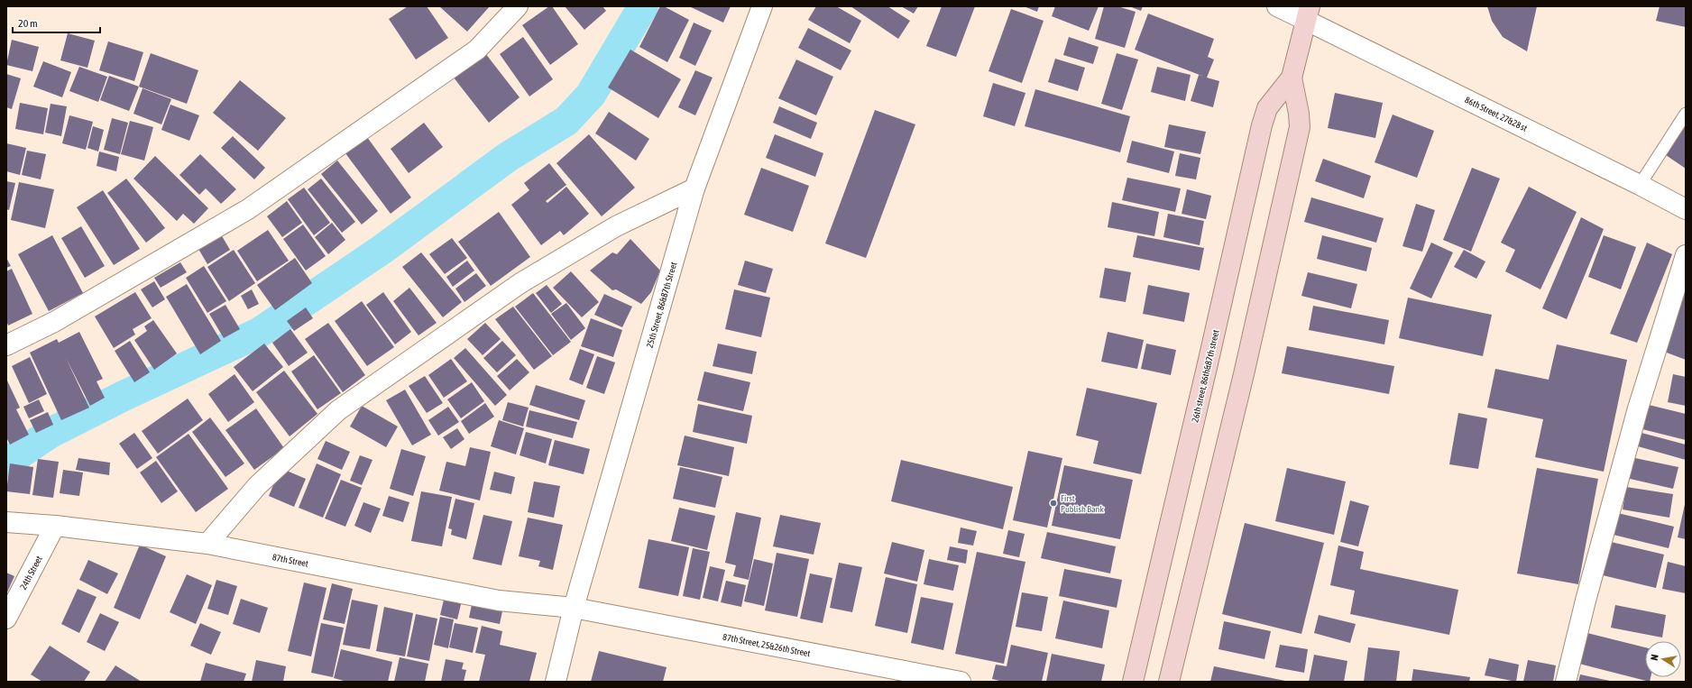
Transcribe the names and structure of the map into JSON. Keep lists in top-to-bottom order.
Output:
{
  "streets": {
    "main road": ["26th street, 86th&87th street"],
    "street": [
      "86th Street, 27&28 st",
      "25th Street, 86&87th Street",
      "87th Street",
      "24th Street",
      "87th Street, 25&26th Street"
    ]
  },
  "crossings": [
    ["86th Street, 27&28 st", "26th street, 86th&87th street"],
    ["25th Street, 86&87th Street", "87th Street"],
    ["25th Street, 86&87th Street", "87th Street, 25&26th Street"],
    ["87th Street", "24th Street"],
    ["87th Street", "87th Street, 25&26th Street"]
  ],
  "places": ["First Publish Bank"],
  "scale_bar": "20 m",
  "north": "left"
}
